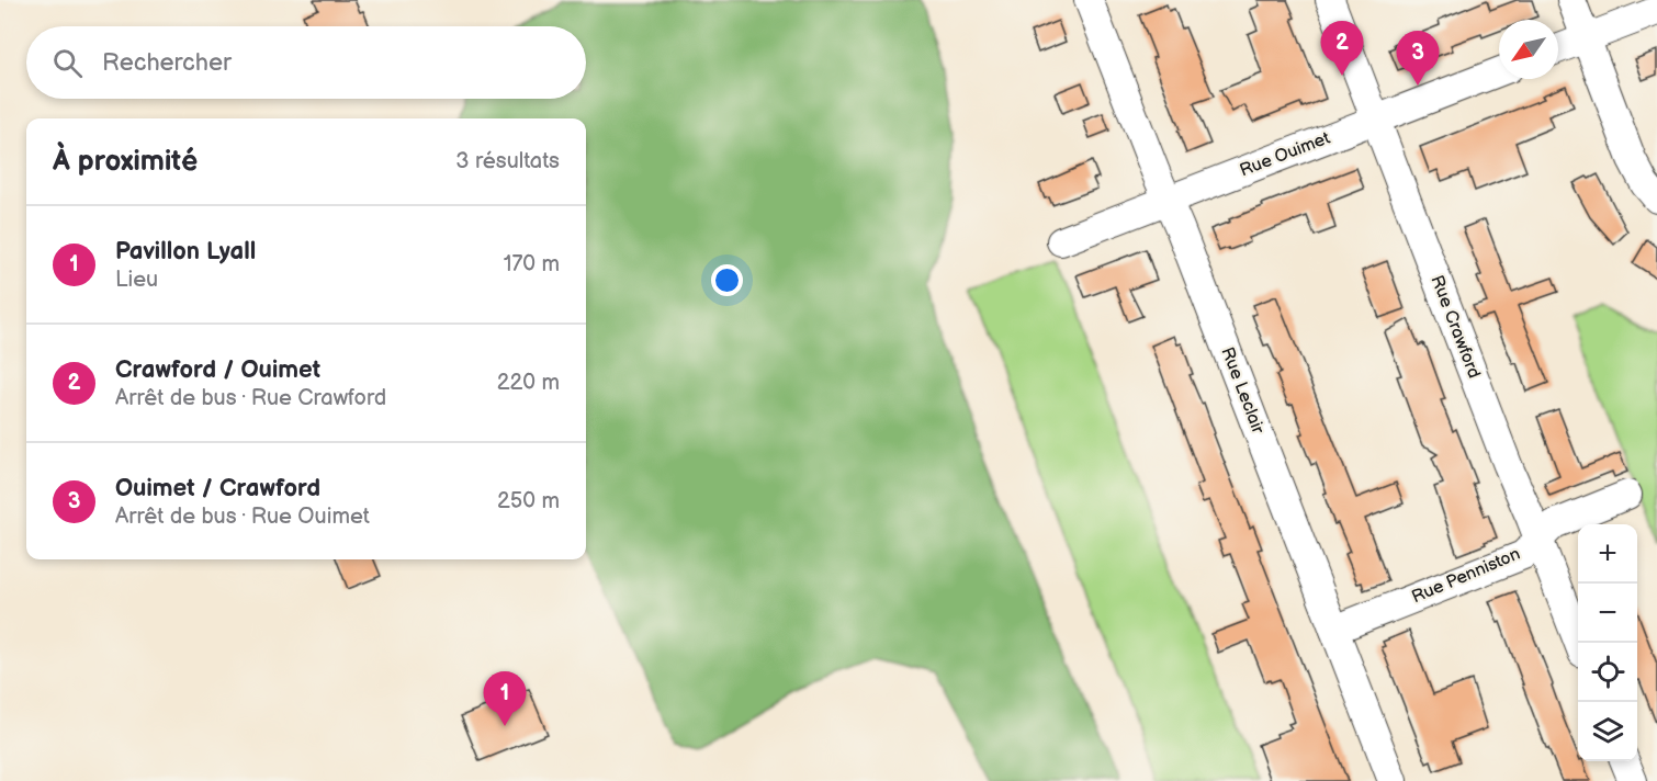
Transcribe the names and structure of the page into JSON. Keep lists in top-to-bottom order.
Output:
{
  "streets": {
    "street": [
      "Rue Ouimet",
      "Rue Crawford",
      "Rue Leclair",
      "Rue Penniston"
    ]
  },
  "crossings": [
    ["Rue Ouimet", "Rue Crawford"],
    ["Rue Ouimet", "Rue Leclair"],
    ["Rue Crawford", "Rue Penniston"],
    ["Rue Leclair", "Rue Penniston"]
  ],
  "north": "bottom left",
  "page": {
    "pins": ["2", "3", "1"],
    "search": "Rechercher",
    "heading": ["À proximité", "3 résultats"],
    "list": [
      {
        "mark": "1",
        "name": "Pavillon Lyall",
        "note": "Lieu",
        "value": "170 m"
      },
      {
        "mark": "2",
        "name": "Crawford / Ouimet",
        "note": "Arrêt de bus · Rue Crawford",
        "value": "220 m"
      },
      {
        "mark": "3",
        "name": "Ouimet / Crawford",
        "note": "Arrêt de bus · Rue Ouimet",
        "value": "250 m"
      }
    ],
    "map_buttons": ["+", "−"]
  }
}
